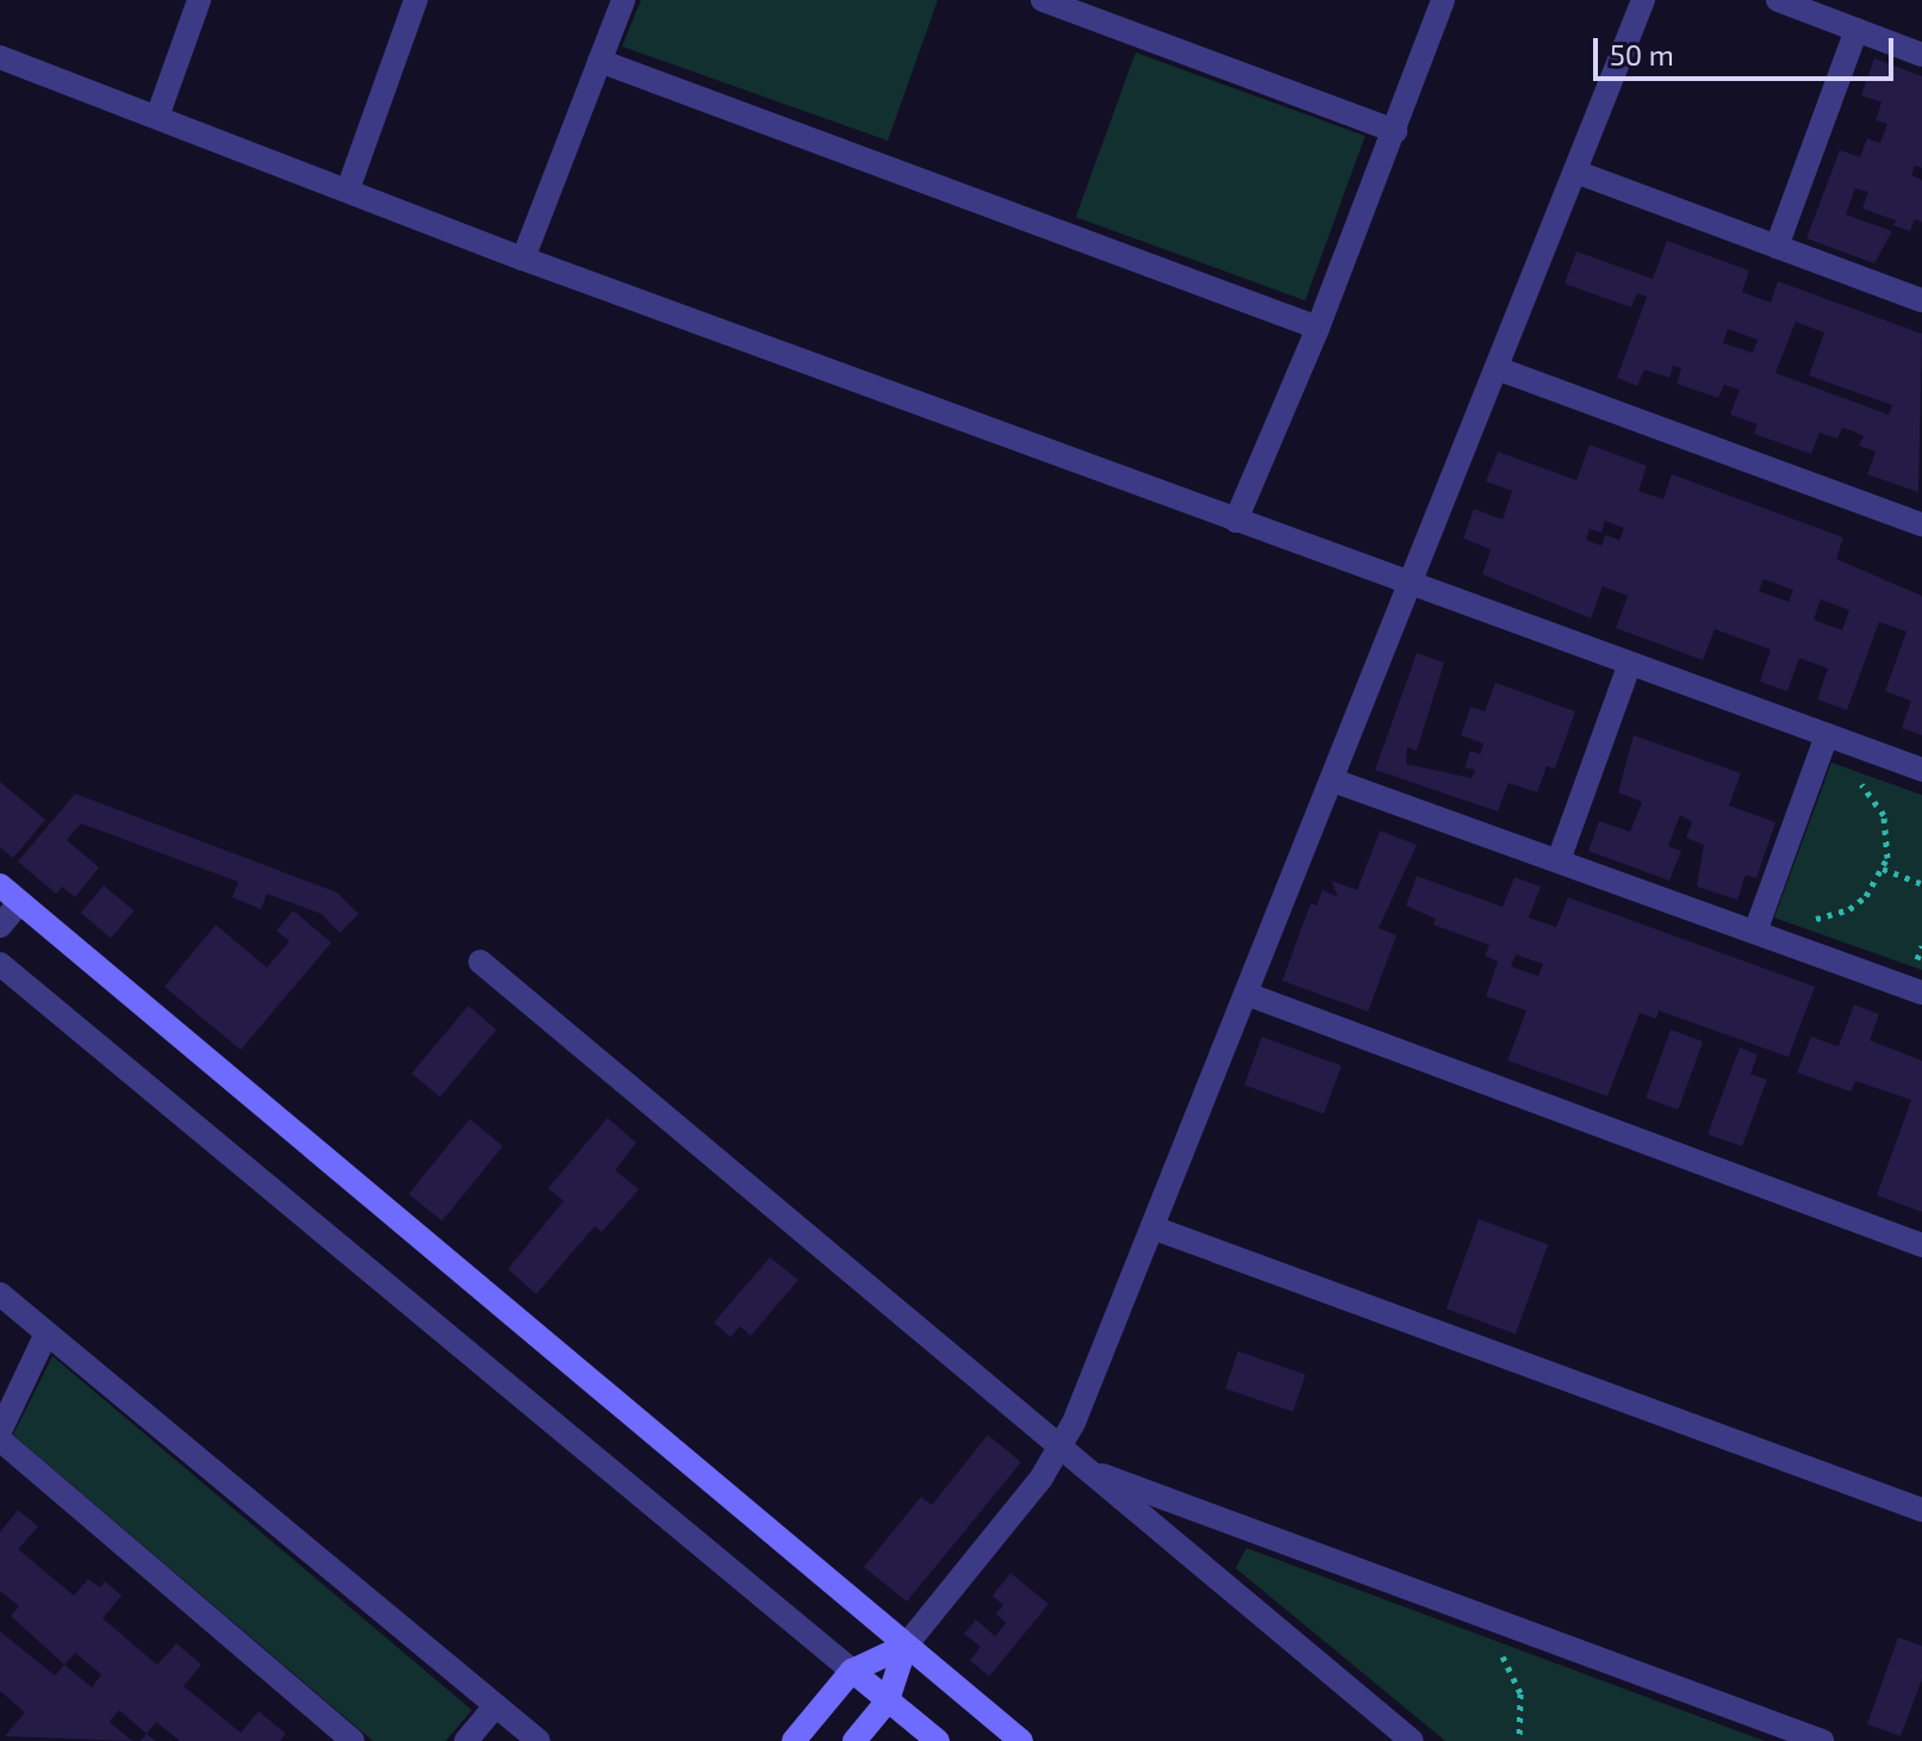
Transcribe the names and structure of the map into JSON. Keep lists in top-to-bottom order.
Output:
{
  "scale_bar": "50 m"
}
